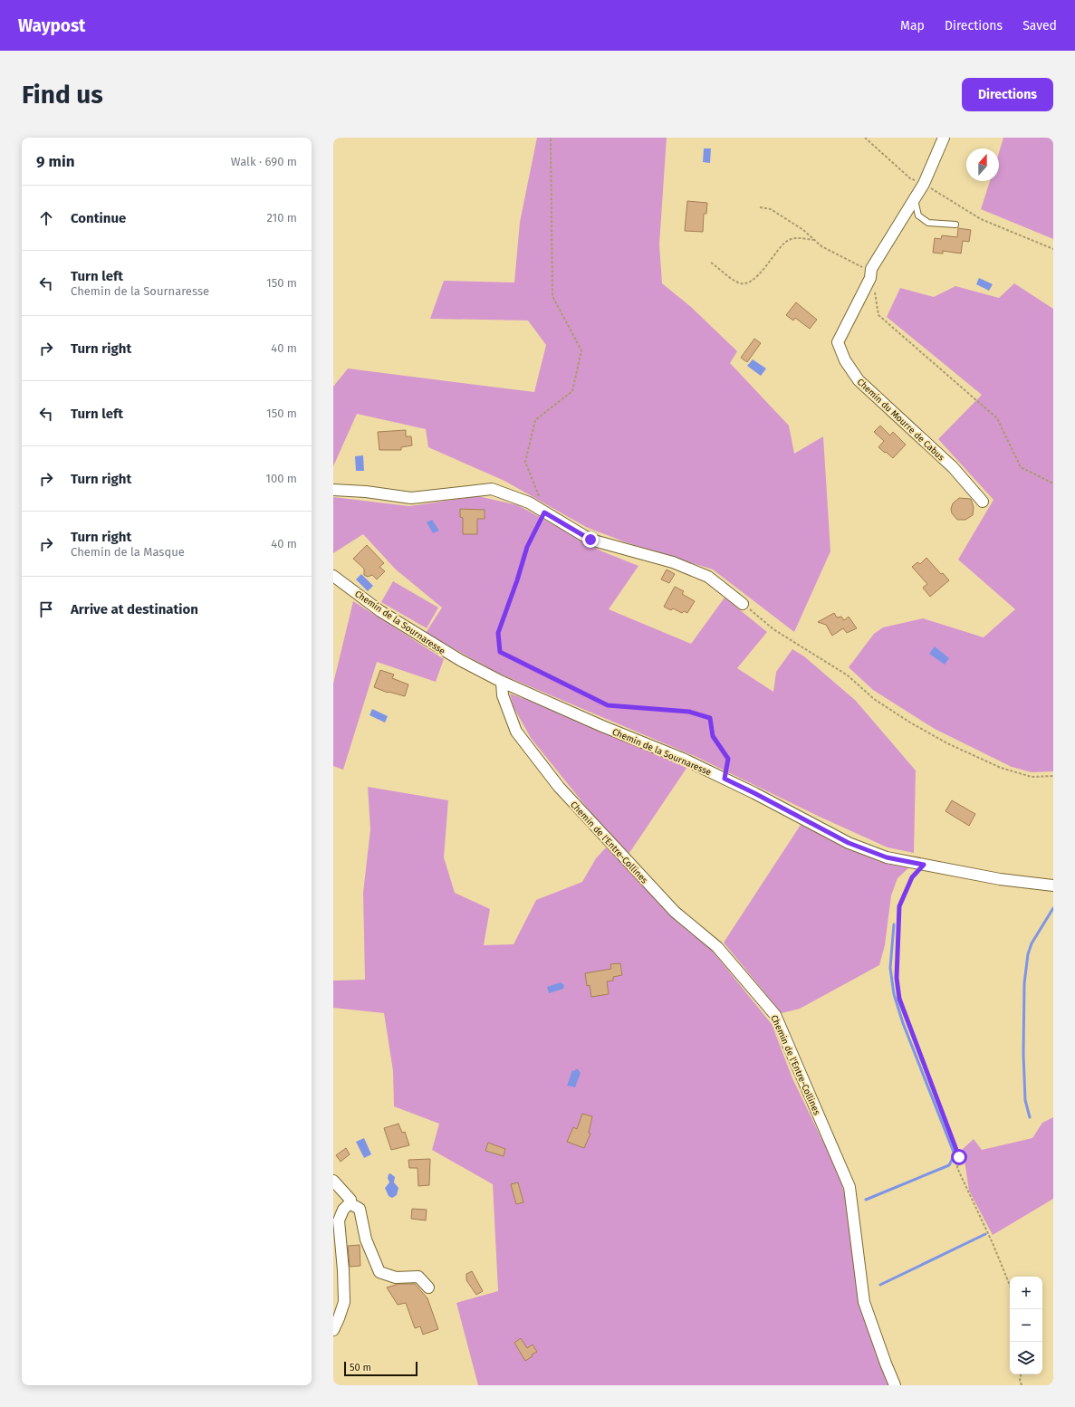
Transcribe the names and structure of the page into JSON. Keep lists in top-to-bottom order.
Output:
{
  "streets": {
    "street": ["Chemin du Mourre de Cabus", "Chemin de la Sournaresse", "Chemin de l'Entre-Collines"]
  },
  "crossings": [
    ["Chemin de la Sournaresse", "Chemin de l'Entre-Collines"]
  ],
  "scale_bar": "50 m",
  "north": "top",
  "page": {
    "header": "Waypost",
    "nav": ["Map", "Directions", "Saved"],
    "buttons": "Directions",
    "title": "Find us",
    "heading": ["9 min", "Walk · 690 m"],
    "list": [
      ["Continue", "210 m"],
      ["Turn left", "Chemin de la Sournaresse", "150 m"],
      ["Turn right", "40 m"],
      ["Turn left", "150 m"],
      ["Turn right", "100 m"],
      ["Turn right", "Chemin de la Masque", "40 m"],
      "Arrive at destination"
    ],
    "map_buttons": ["+", "−"],
    "scale": "50 m"
  }
}
